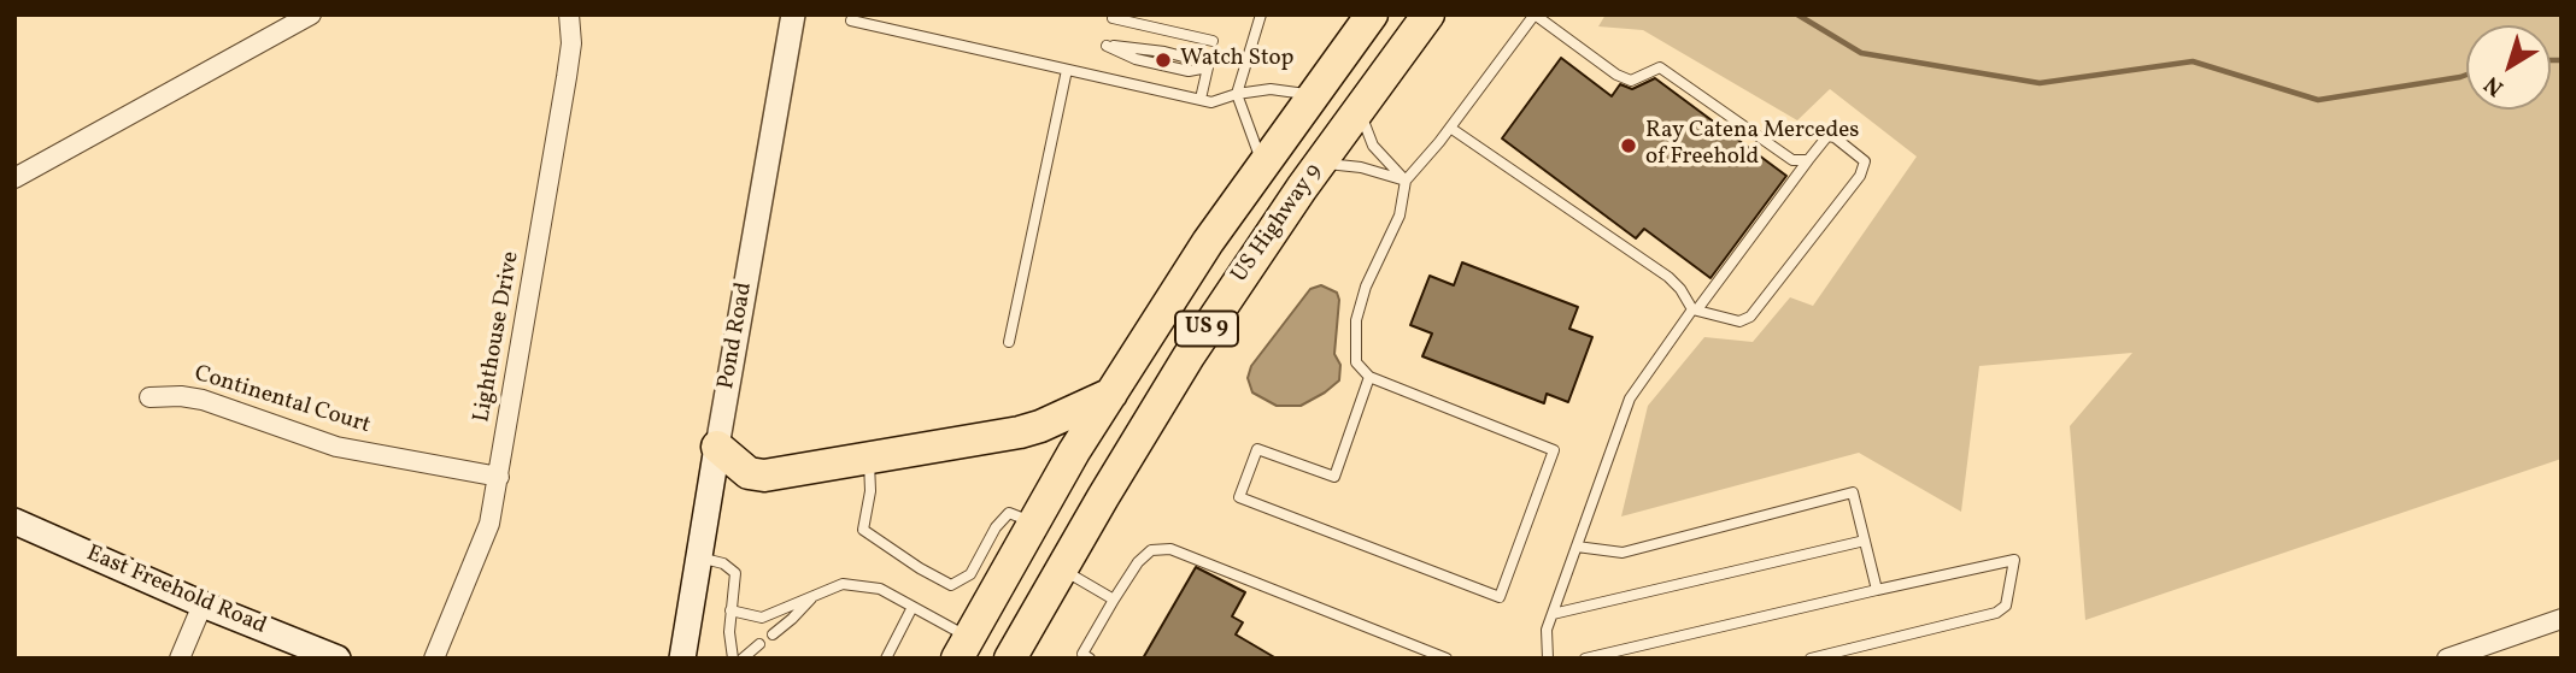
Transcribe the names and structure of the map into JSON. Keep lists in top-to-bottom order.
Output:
{
  "streets": {
    "highway": ["US Highway 9", "US 9"],
    "main road": ["Pond Road", "East Freehold Road"],
    "street": ["Lighthouse Drive", "Continental Court"]
  },
  "crossings": [
    ["Lighthouse Drive", "Continental Court"]
  ],
  "places": ["Watch Stop", "Ray Catena Mercedes of Freehold"],
  "north": "bottom left"
}
